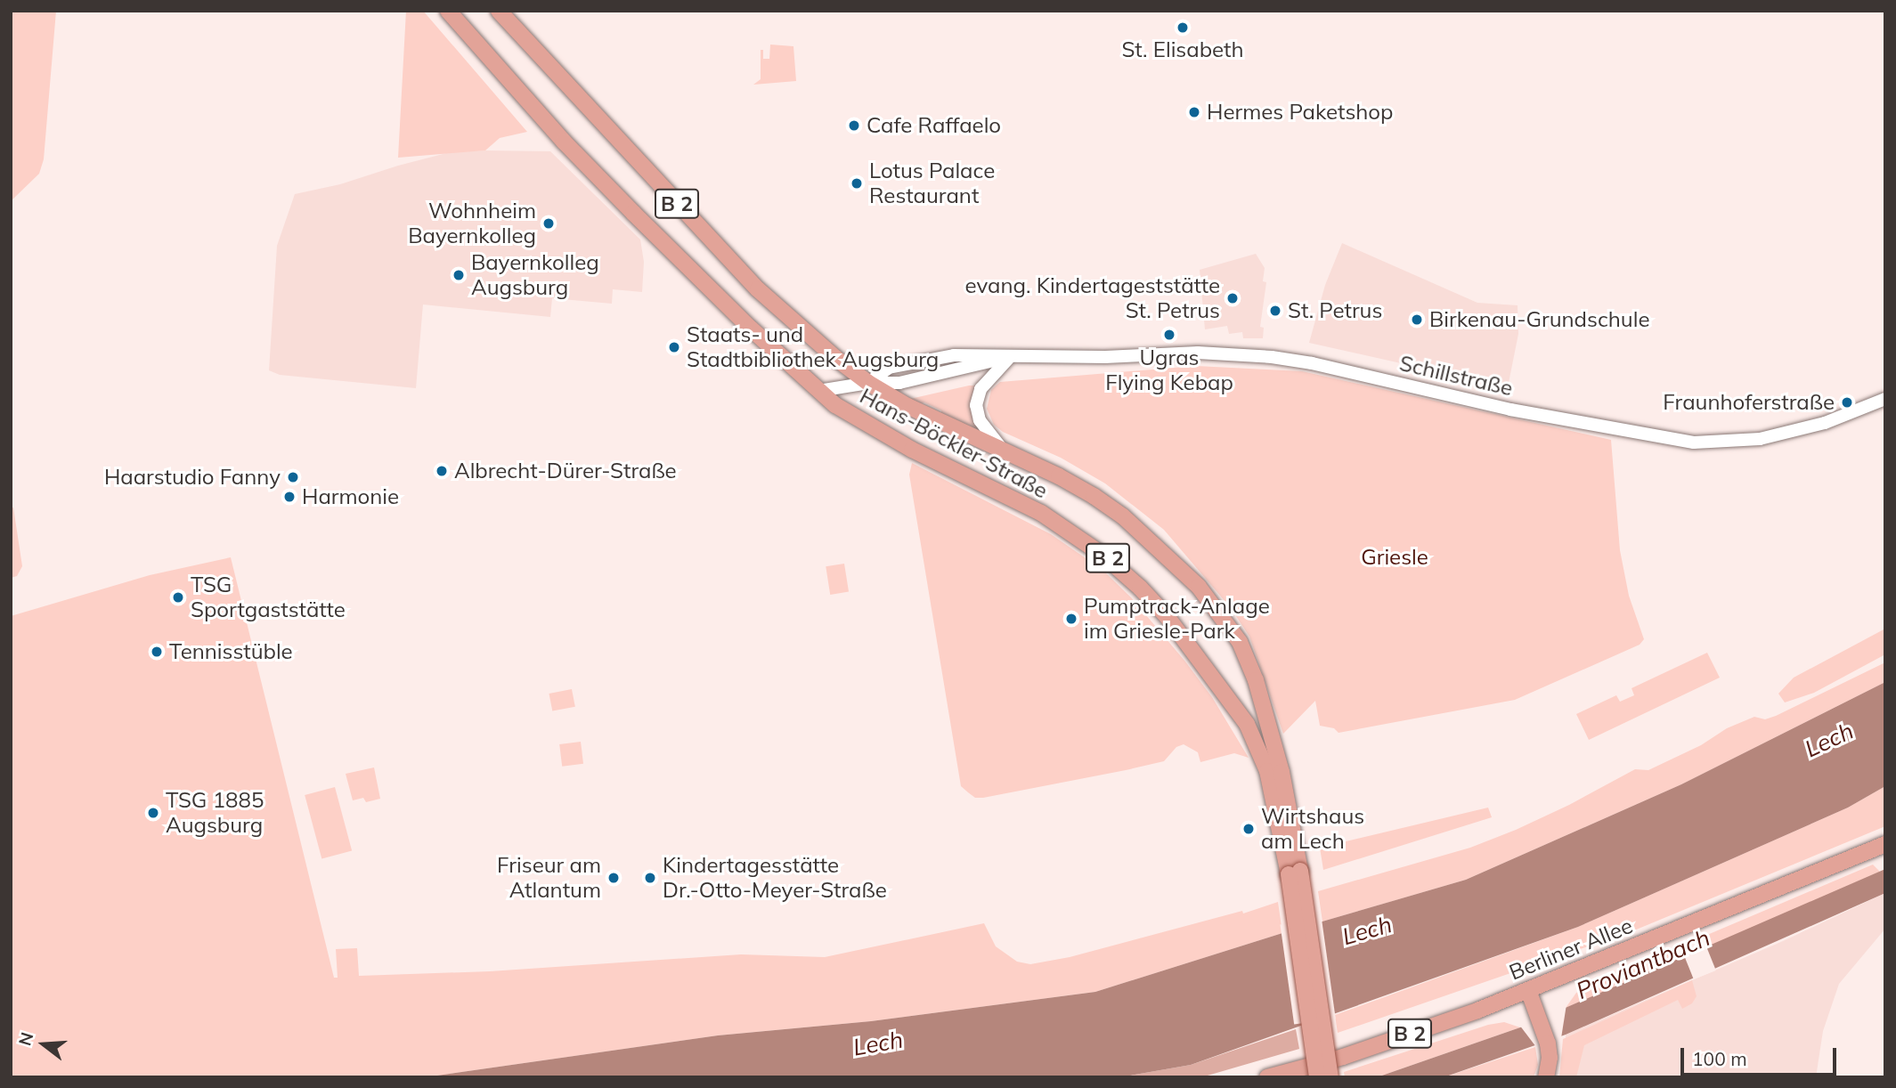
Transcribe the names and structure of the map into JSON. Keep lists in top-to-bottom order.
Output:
{
  "streets": {
    "main road": ["B 2", "Hans-Böckler-Straße", "Berliner Allee"],
    "street": ["Schillstraße"]
  },
  "crossings": [
    ["B 2", "Hans-Böckler-Straße"],
    ["Schillstraße", "Hans-Böckler-Straße"]
  ],
  "water": ["Lech", "Proviantbach"],
  "parks": ["Griesle"],
  "places": [
    "St. Elisabeth",
    "Hermes Paketshop",
    "Cafe Raffaelo",
    "Lotus Palace Restaurant",
    "Wohnheim Bayernkolleg",
    "Bayernkolleg Augsburg",
    "evang. Kindertageststätte St. Petrus",
    "St. Petrus",
    "Birkenau-Grundschule",
    "Ugras Flying Kebap",
    "Staats- und Stadtbibliothek Augsburg",
    "Fraunhoferstraße",
    "Albrecht-Dürer-Straße",
    "Haarstudio Fanny",
    "Harmonie",
    "TSG Sportgaststätte",
    "Pumptrack-Anlage im Griesle-Park",
    "Tennisstüble",
    "TSG 1885 Augsburg",
    "Wirtshaus am Lech",
    "Friseur am Atlantum",
    "Kindertagesstätte Dr.-Otto-Meyer-Straße"
  ],
  "scale_bar": "100 m",
  "north": "left"
}
